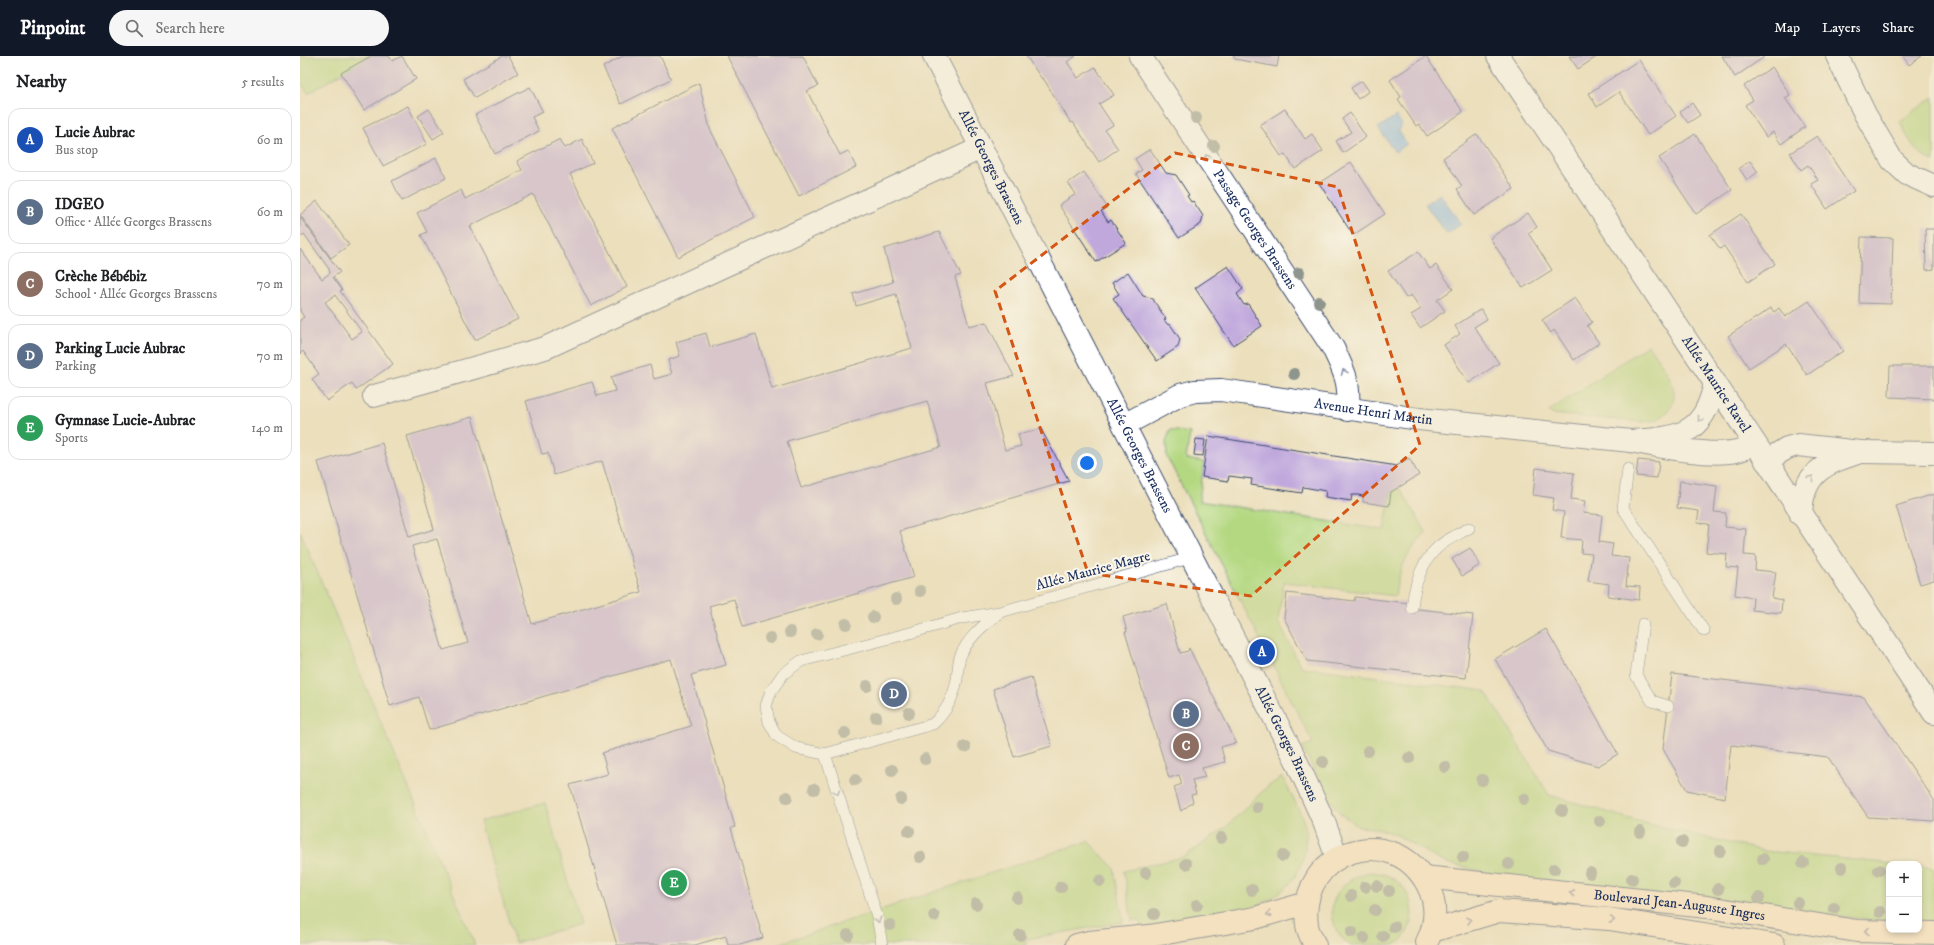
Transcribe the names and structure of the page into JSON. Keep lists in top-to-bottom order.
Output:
{
  "streets": {
    "main road": ["Boulevard Jean-Auguste Ingres"],
    "street": [
      "Allée Georges Brassens",
      "Passage Georges Brassens",
      "Allée Maurice Ravel",
      "Avenue Henri Martin"
    ],
    "lane": ["Allée Maurice Magre"]
  },
  "crossings": [
    ["Allée Georges Brassens", "Avenue Henri Martin"],
    ["Allée Georges Brassens", "Allée Maurice Magre"],
    ["Passage Georges Brassens", "Avenue Henri Martin"],
    ["Allée Maurice Ravel", "Avenue Henri Martin"]
  ],
  "one_way": ["Passage Georges Brassens"],
  "page": {
    "header": "Pinpoint",
    "search": "Search here",
    "nav": ["Map", "Layers", "Share"],
    "heading": ["Nearby", "5 results"],
    "list": [
      {
        "mark": "A",
        "name": "Lucie Aubrac",
        "note": "Bus stop",
        "value": "60 m"
      },
      {
        "mark": "B",
        "name": "IDGEO",
        "note": "Office · Allée Georges Brassens",
        "value": "60 m"
      },
      {
        "mark": "C",
        "name": "Crèche Bébébiz",
        "note": "School · Allée Georges Brassens",
        "value": "70 m"
      },
      {
        "mark": "D",
        "name": "Parking Lucie Aubrac",
        "note": "Parking",
        "value": "70 m"
      },
      {
        "mark": "E",
        "name": "Gymnase Lucie-Aubrac",
        "note": "Sports",
        "value": "140 m"
      }
    ],
    "pins": [
      "A",
      "D",
      "B",
      "C",
      "E"
    ],
    "map_buttons": ["+", "−"]
  }
}
